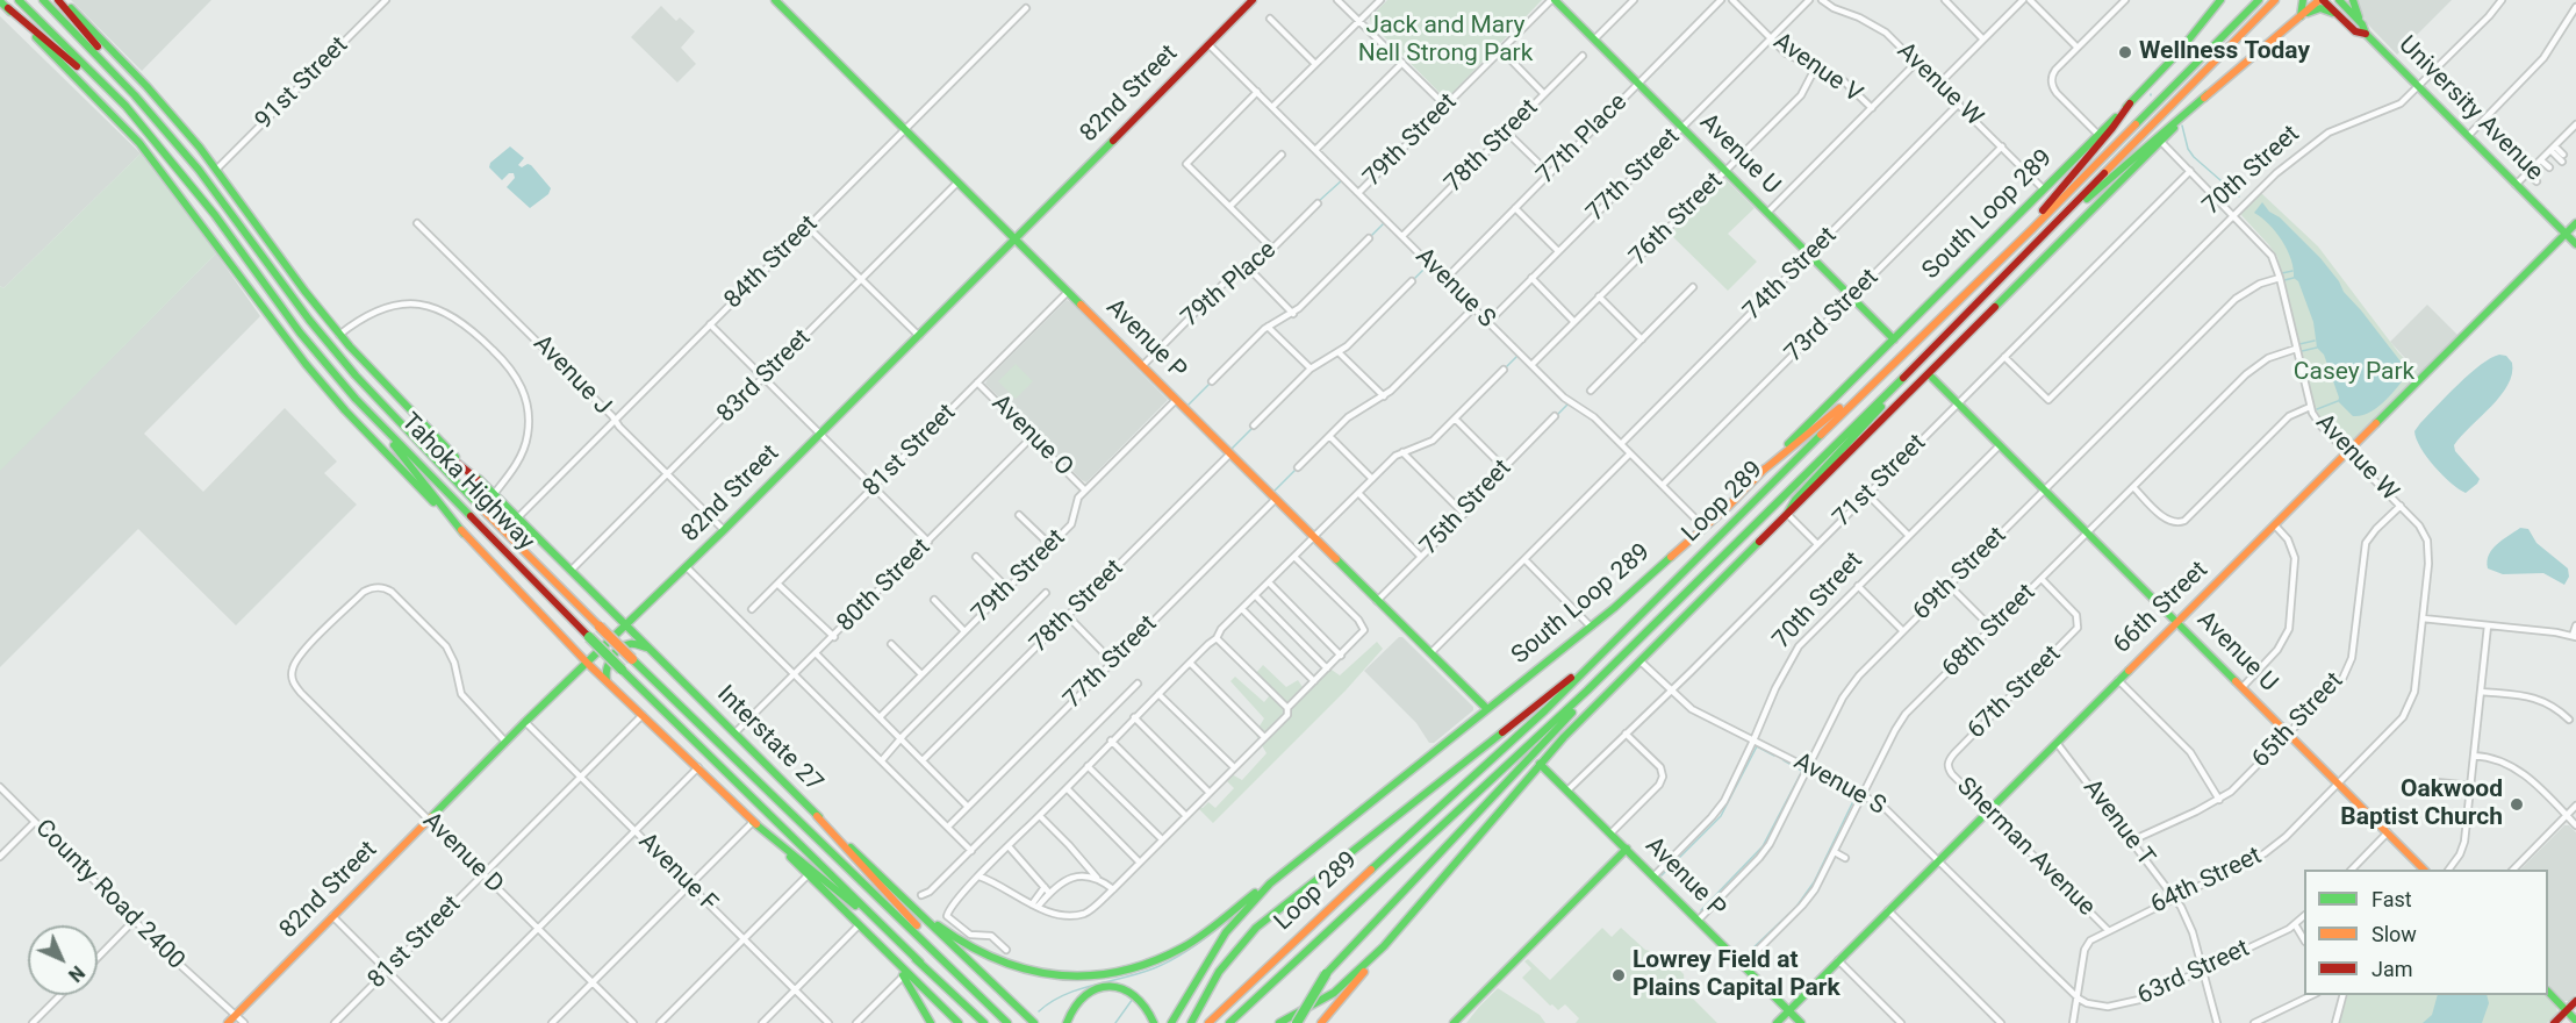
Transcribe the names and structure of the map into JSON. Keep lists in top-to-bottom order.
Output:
{
  "streets": {
    "main road": [
      "82nd Street",
      "University Avenue",
      "Avenue U",
      "South Loop 289",
      "Avenue P",
      "Tahoka Highway",
      "Loop 289",
      "66th Street",
      "Interstate 27"
    ],
    "street": [
      "Avenue V",
      "91st Street",
      "Avenue W",
      "77th Place",
      "79th Street",
      "78th Street",
      "70th Street",
      "77th Street",
      "76th Street",
      "84th Street",
      "74th Street",
      "79th Place",
      "Avenue S",
      "73rd Street",
      "Avenue J",
      "83rd Street",
      "Avenue O",
      "81st Street",
      "71st Street",
      "75th Street",
      "69th Street",
      "80th Street",
      "68th Street",
      "67th Street",
      "65th Street",
      "Avenue T",
      "Sherman Avenue",
      "Avenue D",
      "Avenue F",
      "64th Street",
      "County Road 2400",
      "63rd Street"
    ]
  },
  "crossings": [
    ["Avenue V", "77th Street"],
    ["Avenue V", "76th Street"],
    ["91st Street", "Tahoka Highway"],
    ["Avenue W", "70th Street"],
    ["Avenue W", "South Loop 289"],
    ["Avenue W", "74th Street"],
    ["Avenue W", "73rd Street"],
    ["Avenue W", "71st Street"],
    ["Avenue W", "69th Street"],
    ["Avenue W", "66th Street"],
    ["Avenue W", "68th Street"],
    ["Avenue W", "65th Street"],
    ["Avenue W", "64th Street"],
    ["82nd Street", "Avenue S"],
    ["82nd Street", "Avenue P"],
    ["82nd Street", "Avenue J"],
    ["82nd Street", "Interstate 27"],
    ["82nd Street", "Avenue D"],
    ["82nd Street", "Avenue F"],
    ["82nd Street", "County Road 2400"],
    ["University Avenue", "70th Street"],
    ["University Avenue", "66th Street"],
    ["77th Place", "Avenue U"],
    ["77th Place", "Avenue S"],
    ["79th Street", "Avenue U"],
    ["79th Street", "Avenue S"],
    ["79th Street", "Avenue P"],
    ["79th Street", "Avenue O"],
    ["78th Street", "Avenue S"],
    ["78th Street", "Avenue P"],
    ["Avenue U", "70th Street"],
    ["Avenue U", "77th Street"],
    ["Avenue U", "South Loop 289"],
    ["Avenue U", "76th Street"],
    ["Avenue U", "74th Street"],
    ["Avenue U", "73rd Street"],
    ["Avenue U", "71st Street"],
    ["Avenue U", "69th Street"],
    ["Avenue U", "66th Street"],
    ["Avenue U", "68th Street"],
    ["Avenue U", "65th Street"],
    ["Avenue U", "64th Street"],
    ["70th Street", "Avenue S"],
    ["70th Street", "Avenue P"],
    ["70th Street", "71st Street"],
    ["77th Street", "Avenue S"],
    ["77th Street", "Avenue P"],
    ["South Loop 289", "Avenue S"],
    ["South Loop 289", "Avenue P"],
    ["76th Street", "Avenue S"],
    ["84th Street", "Avenue P"],
    ["84th Street", "Avenue J"],
    ["84th Street", "Interstate 27"],
    ["74th Street", "Avenue S"],
    ["79th Place", "Avenue P"],
    ["Avenue S", "73rd Street"],
    ["Avenue S", "71st Street"],
    ["Avenue S", "69th Street"],
    ["Avenue S", "66th Street"],
    ["Avenue S", "68th Street"],
    ["Avenue S", "64th Street"],
    ["Avenue S", "63rd Street"],
    ["Avenue P", "83rd Street"],
    ["Avenue P", "81st Street"],
    ["Avenue P", "71st Street"],
    ["Avenue P", "75th Street"],
    ["Avenue P", "69th Street"],
    ["Avenue P", "66th Street"],
    ["Avenue P", "68th Street"],
    ["Avenue J", "83rd Street"],
    ["83rd Street", "Interstate 27"],
    ["Avenue O", "81st Street"],
    ["Avenue O", "80th Street"],
    ["81st Street", "Avenue D"],
    ["81st Street", "Avenue F"],
    ["Tahoka Highway", "Interstate 27"],
    ["80th Street", "Interstate 27"],
    ["66th Street", "Avenue T"],
    ["66th Street", "Sherman Avenue"],
    ["68th Street", "67th Street"],
    ["67th Street", "Sherman Avenue"],
    ["65th Street", "Avenue T"],
    ["Avenue T", "64th Street"],
    ["Avenue T", "63rd Street"],
    ["Sherman Avenue", "64th Street"],
    ["64th Street", "63rd Street"]
  ],
  "parks": ["Jack and Mary Nell Strong Park", "Casey Park"],
  "places": ["Wellness Today", "Oakwood Baptist Church", "Lowrey Field at Plains Capital Park"],
  "legend": ["Fast", "Slow", "Jam"],
  "north": "bottom right"
}
